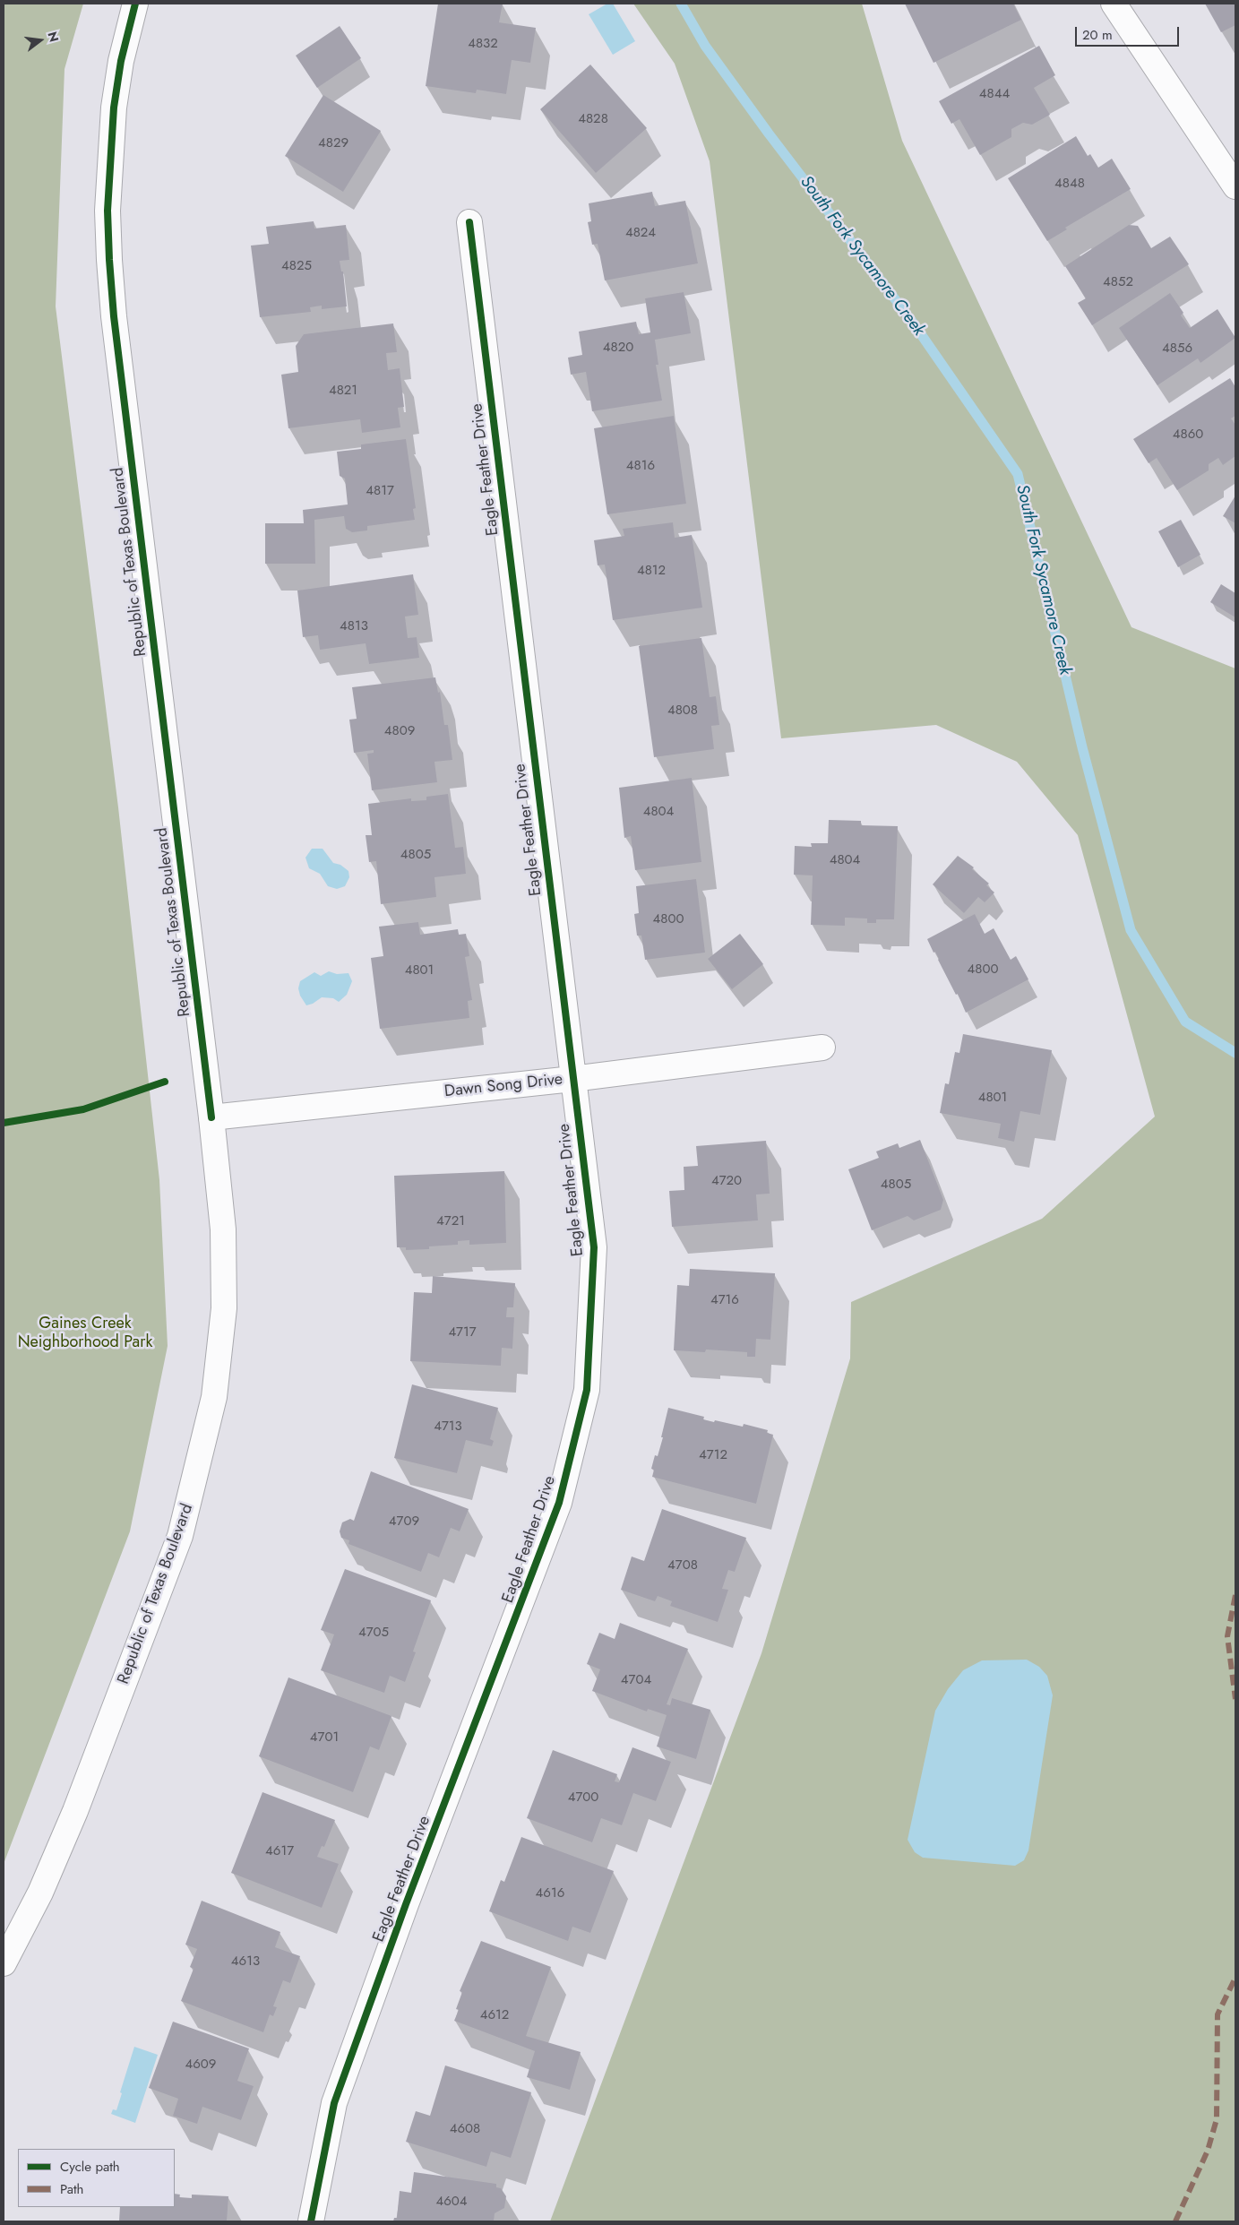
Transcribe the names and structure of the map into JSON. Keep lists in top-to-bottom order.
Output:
{
  "streets": {
    "street": ["Eagle Feather Drive", "Republic of Texas Boulevard", "Dawn Song Drive"]
  },
  "crossings": [
    ["Eagle Feather Drive", "Dawn Song Drive"],
    ["Republic of Texas Boulevard", "Dawn Song Drive"]
  ],
  "water": ["South Fork Sycamore Creek"],
  "parks": ["Gaines Creek Neighborhood Park"],
  "house_numbers": [
    "4832",
    "4844",
    "4828",
    "4829",
    "4848",
    "4824",
    "4825",
    "4852",
    "4820",
    "4856",
    "4821",
    "4860",
    "4816",
    "4817",
    "4812",
    "4813",
    "4808",
    "4809",
    "4804",
    "4805",
    "4804",
    "4800",
    "4800",
    "4801",
    "4801",
    "4720",
    "4805",
    "4721",
    "4716",
    "4717",
    "4713",
    "4712",
    "4709",
    "4708",
    "4705",
    "4704",
    "4701",
    "4700",
    "4617",
    "4616",
    "4613",
    "4612",
    "4609",
    "4608",
    "4604"
  ],
  "legend": ["Cycle path", "Path"],
  "scale_bar": "20 m",
  "north": "right"
}
